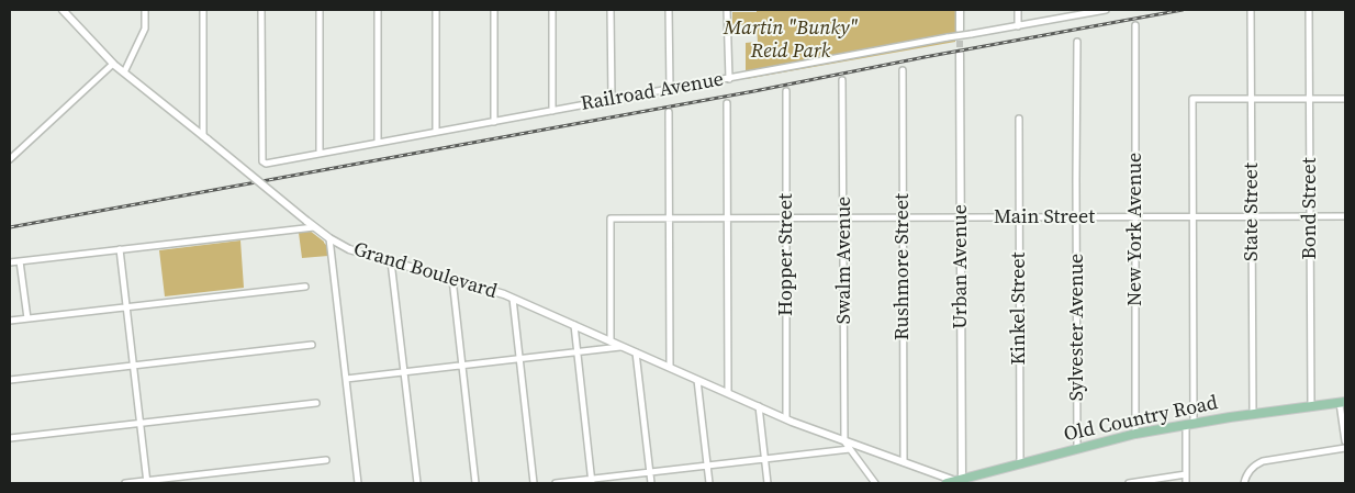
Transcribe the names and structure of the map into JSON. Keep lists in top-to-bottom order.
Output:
{
  "streets": {
    "main road": ["Old Country Road"],
    "street": [
      "Railroad Avenue",
      "Bond Street",
      "State Street",
      "Main Street",
      "New York Avenue",
      "Hopper Street",
      "Swalm Avenue",
      "Rushmore Street",
      "Urban Avenue",
      "Grand Boulevard",
      "Kinkel Street",
      "Sylvester Avenue"
    ]
  },
  "crossings": [
    ["Bond Street", "Main Street"],
    ["Bond Street", "Old Country Road"],
    ["State Street", "Main Street"],
    ["State Street", "Old Country Road"],
    ["Main Street", "New York Avenue"],
    ["Main Street", "Hopper Street"],
    ["Main Street", "Swalm Avenue"],
    ["Main Street", "Rushmore Street"],
    ["Main Street", "Urban Avenue"],
    ["Main Street", "Grand Boulevard"],
    ["Main Street", "Kinkel Street"],
    ["Main Street", "Sylvester Avenue"],
    ["New York Avenue", "Old Country Road"],
    ["Hopper Street", "Grand Boulevard"],
    ["Swalm Avenue", "Grand Boulevard"],
    ["Rushmore Street", "Grand Boulevard"],
    ["Urban Avenue", "Grand Boulevard"],
    ["Urban Avenue", "Old Country Road"],
    ["Grand Boulevard", "Old Country Road"],
    ["Kinkel Street", "Old Country Road"],
    ["Sylvester Avenue", "Old Country Road"]
  ],
  "parks": ["Martin \"Bunky\" Reid Park"]
}
